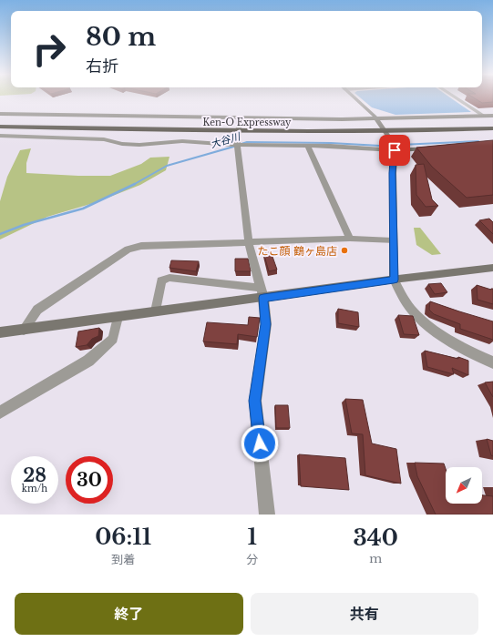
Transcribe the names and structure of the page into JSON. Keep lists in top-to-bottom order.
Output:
{
  "streets": {
    "highway": ["Ken-O Expressway"]
  },
  "water": ["大谷川"],
  "places": ["たこ顔 鶴ヶ島店"],
  "north": "bottom left",
  "page": {
    "turn": ["80 m", "右折"],
    "speed": "28 km/h",
    "limit": "30",
    "eta": [
      "06:11",
      "到着",
      "1",
      "分",
      "340",
      "m"
    ],
    "buttons": ["終了", "共有"]
  }
}
